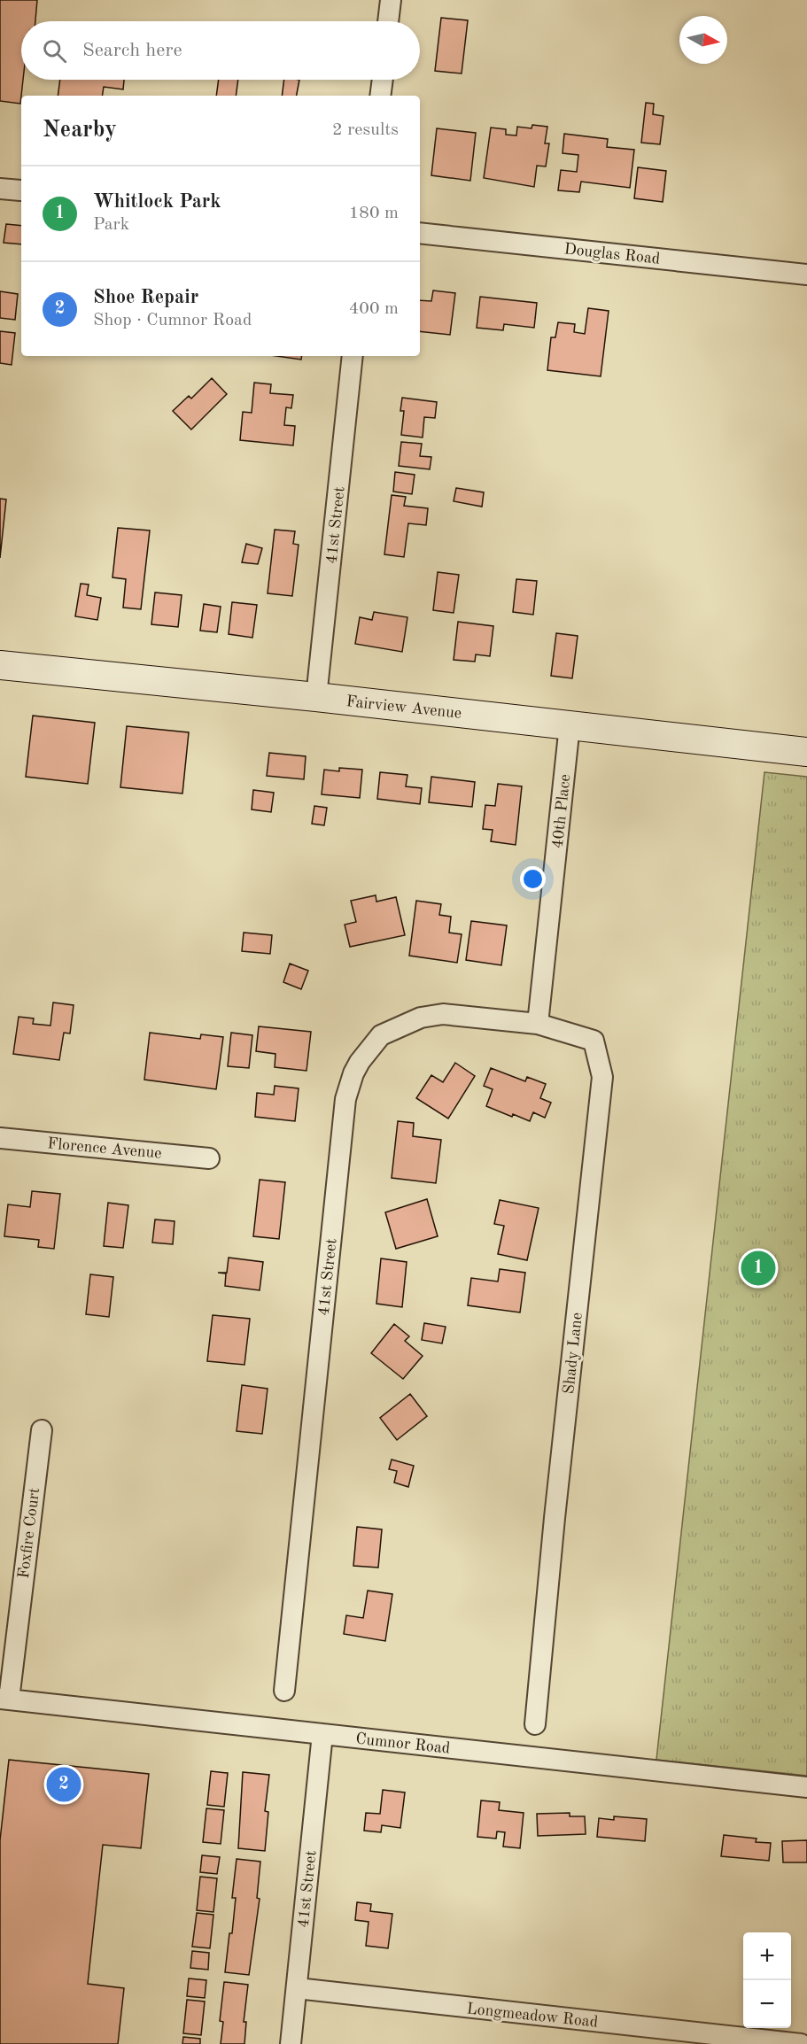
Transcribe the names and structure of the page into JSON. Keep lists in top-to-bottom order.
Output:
{
  "streets": {
    "street": [
      "Douglas Road",
      "41st Street",
      "Fairview Avenue",
      "40th Place",
      "Florence Avenue",
      "Shady Lane",
      "Foxfire Court",
      "Cumnor Road",
      "Longmeadow Road"
    ]
  },
  "crossings": [
    ["41st Street", "Fairview Avenue"],
    ["41st Street", "40th Place"],
    ["41st Street", "Shady Lane"],
    ["41st Street", "Cumnor Road"],
    ["41st Street", "Longmeadow Road"],
    ["Fairview Avenue", "40th Place"],
    ["40th Place", "Shady Lane"],
    ["Foxfire Court", "Cumnor Road"]
  ],
  "north": "right",
  "page": {
    "search": "Search here",
    "heading": ["Nearby", "2 results"],
    "list": [
      {
        "mark": "1",
        "name": "Whitlock Park",
        "note": "Park",
        "value": "180 m"
      },
      {
        "mark": "2",
        "name": "Shoe Repair",
        "note": "Shop · Cumnor Road",
        "value": "400 m"
      }
    ],
    "pins": ["1", "2"],
    "map_buttons": ["+", "−"]
  }
}
